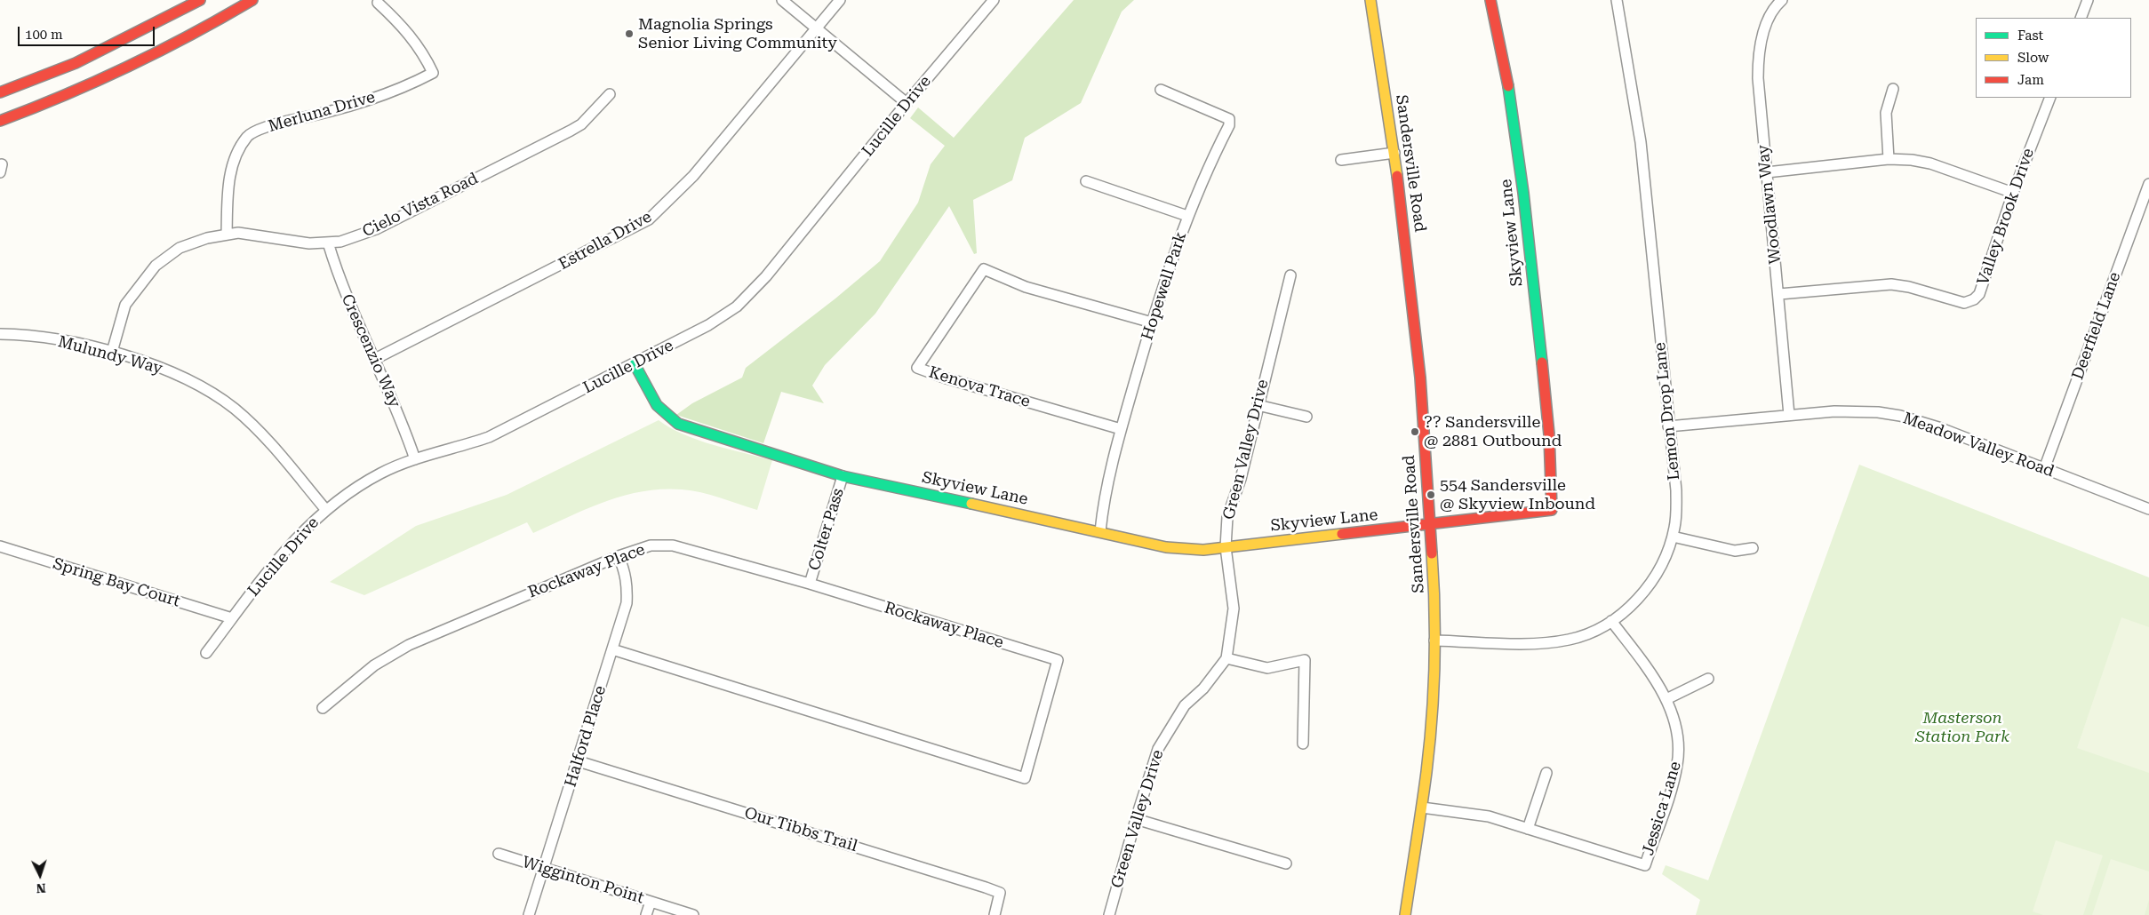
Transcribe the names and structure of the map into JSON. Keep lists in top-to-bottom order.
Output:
{
  "streets": {
    "street": [
      "Merluna Drive",
      "Lucille Drive",
      "Sandersville Road",
      "Woodlawn Way",
      "Cielo Vista Road",
      "Valley Brook Drive",
      "Skyview Lane",
      "Estrella Drive",
      "Hopewell Park",
      "Deerfield Lane",
      "Crescenzio Way",
      "Mulundy Way",
      "Kenova Trace",
      "Lemon Drop Lane",
      "Meadow Valley Road",
      "Green Valley Drive",
      "Colter Pass",
      "Rockaway Place",
      "Spring Bay Court",
      "Halford Place",
      "Jessica Lane",
      "Our Tibbs Trail",
      "Wigginton Point"
    ]
  },
  "crossings": [
    ["Merluna Drive", "Cielo Vista Road"],
    ["Lucille Drive", "Skyview Lane"],
    ["Lucille Drive", "Crescenzio Way"],
    ["Lucille Drive", "Mulundy Way"],
    ["Lucille Drive", "Spring Bay Court"],
    ["Sandersville Road", "Skyview Lane"],
    ["Sandersville Road", "Lemon Drop Lane"],
    ["Sandersville Road", "Jessica Lane"],
    ["Woodlawn Way", "Valley Brook Drive"],
    ["Woodlawn Way", "Meadow Valley Road"],
    ["Cielo Vista Road", "Crescenzio Way"],
    ["Cielo Vista Road", "Mulundy Way"],
    ["Skyview Lane", "Hopewell Park"],
    ["Skyview Lane", "Green Valley Drive"],
    ["Skyview Lane", "Colter Pass"],
    ["Estrella Drive", "Crescenzio Way"],
    ["Hopewell Park", "Kenova Trace"],
    ["Deerfield Lane", "Meadow Valley Road"],
    ["Lemon Drop Lane", "Meadow Valley Road"],
    ["Lemon Drop Lane", "Jessica Lane"],
    ["Colter Pass", "Rockaway Place"],
    ["Rockaway Place", "Halford Place"],
    ["Halford Place", "Our Tibbs Trail"],
    ["Halford Place", "Wigginton Point"]
  ],
  "parks": ["Masterson Station Park"],
  "places": ["Magnolia Springs Senior Living Community", "?? Sandersville @ 2881 Outbound", "554 Sandersville @ Skyview Inbound"],
  "legend": ["Fast", "Slow", "Jam"],
  "scale_bar": "100 m",
  "north": "bottom"
}
